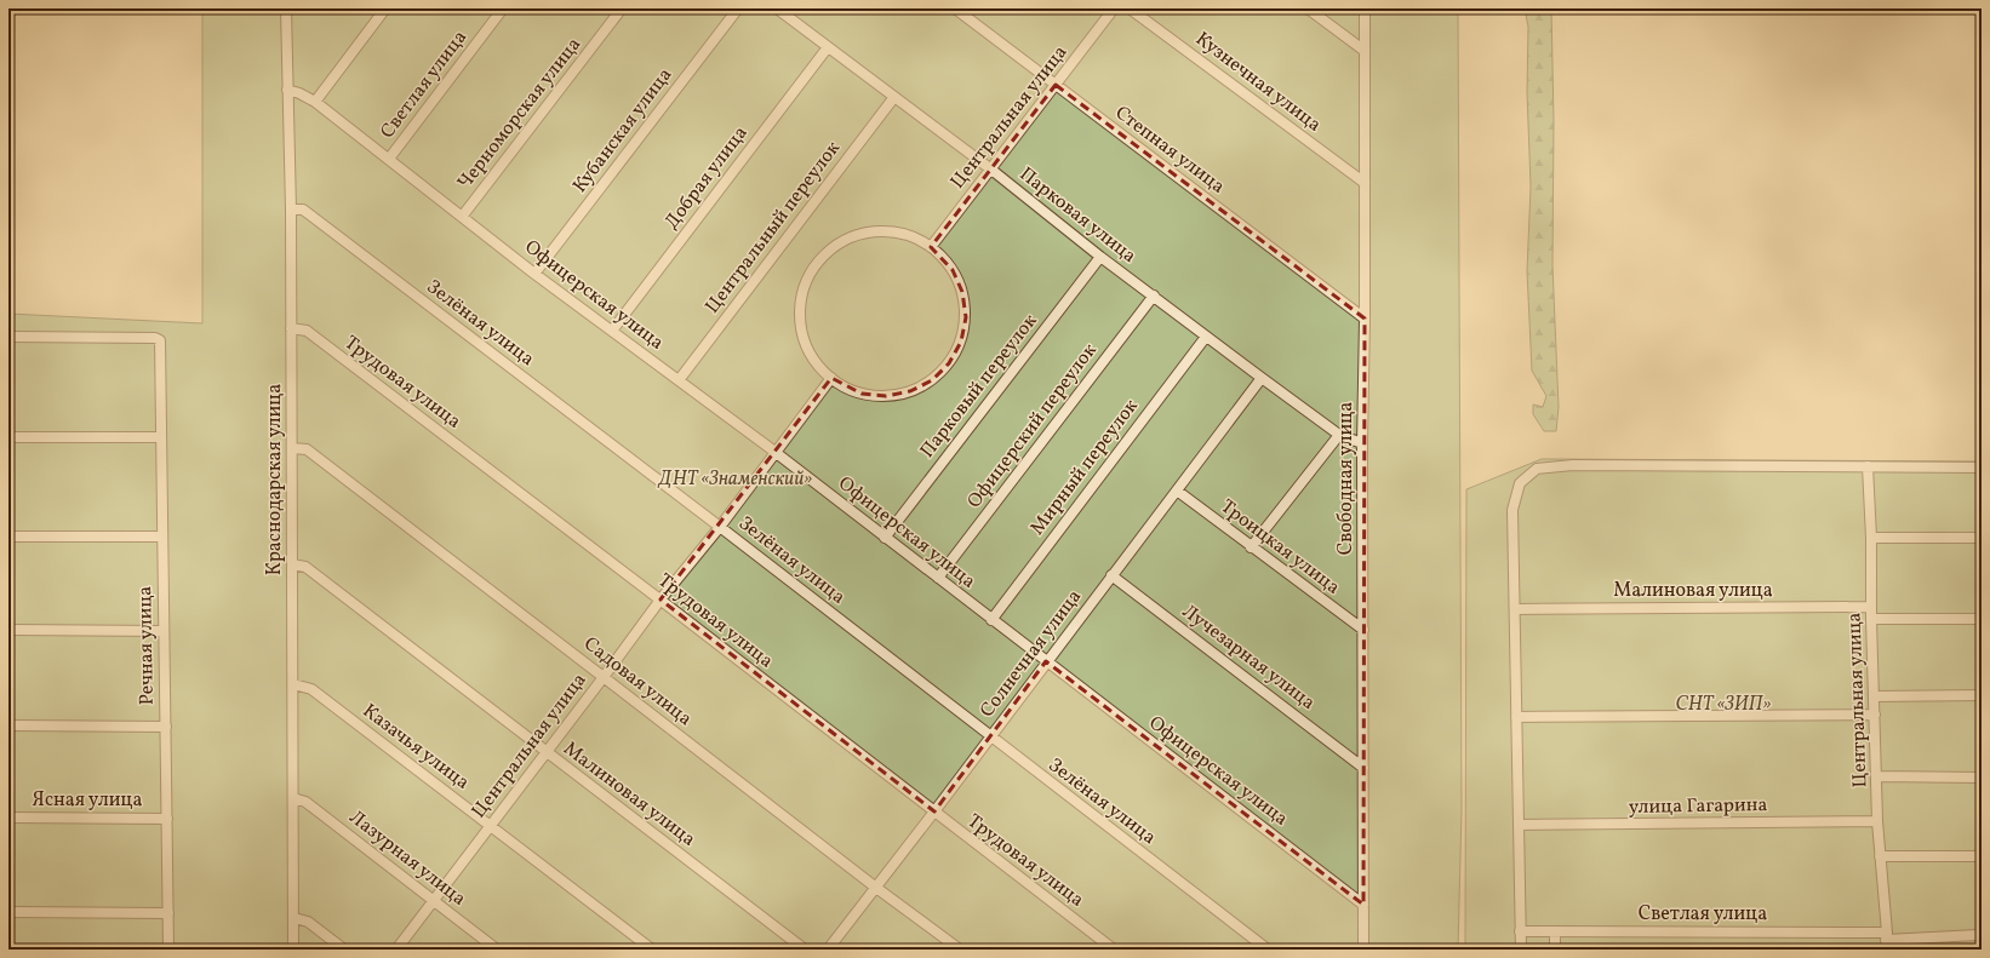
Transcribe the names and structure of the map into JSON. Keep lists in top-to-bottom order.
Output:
{
  "streets": {
    "street": [
      "Кузнечная улица",
      "Светлая улица",
      "Черноморская улица",
      "Центральная улица",
      "Кубанская улица",
      "Степная улица",
      "Добрая улица",
      "Парковая улица",
      "Центральный переулок",
      "Офицерская улица",
      "Зелёная улица",
      "Трудовая улица",
      "Парковый переулок",
      "Офицерский переулок",
      "Мирный переулок",
      "Свободная улица",
      "Краснодарская улица",
      "Троицкая улица",
      "Малиновая улица",
      "Речная улица",
      "Солнечная улица",
      "Лучезарная улица",
      "Садовая улица",
      "Казачья улица",
      "Ясная улица",
      "улица Гагарина",
      "Лазурная улица"
    ]
  },
  "crossings": [
    ["Кузнечная улица", "Свободная улица"],
    ["Светлая улица", "Центральная улица"],
    ["Светлая улица", "Офицерская улица"],
    ["Черноморская улица", "Офицерская улица"],
    ["Центральная улица", "Степная улица"],
    ["Центральная улица", "Парковая улица"],
    ["Центральная улица", "Офицерская улица"],
    ["Центральная улица", "Зелёная улица"],
    ["Центральная улица", "Трудовая улица"],
    ["Центральная улица", "Малиновая улица"],
    ["Центральная улица", "Садовая улица"],
    ["Центральная улица", "Казачья улица"],
    ["Центральная улица", "улица Гагарина"],
    ["Центральная улица", "Лазурная улица"],
    ["Кубанская улица", "Офицерская улица"],
    ["Степная улица", "Свободная улица"],
    ["Добрая улица", "Парковая улица"],
    ["Добрая улица", "Офицерская улица"],
    ["Парковая улица", "Центральный переулок"],
    ["Парковая улица", "Парковый переулок"],
    ["Парковая улица", "Офицерский переулок"],
    ["Парковая улица", "Мирный переулок"],
    ["Парковая улица", "Свободная улица"],
    ["Парковая улица", "Солнечная улица"],
    ["Центральный переулок", "Офицерская улица"],
    ["Офицерская улица", "Парковый переулок"],
    ["Офицерская улица", "Офицерский переулок"],
    ["Офицерская улица", "Мирный переулок"],
    ["Офицерская улица", "Свободная улица"],
    ["Офицерская улица", "Краснодарская улица"],
    ["Офицерская улица", "Солнечная улица"],
    ["Зелёная улица", "Краснодарская улица"],
    ["Зелёная улица", "Солнечная улица"],
    ["Трудовая улица", "Краснодарская улица"],
    ["Трудовая улица", "Солнечная улица"],
    ["Свободная улица", "Троицкая улица"],
    ["Свободная улица", "Лучезарная улица"],
    ["Краснодарская улица", "Малиновая улица"],
    ["Краснодарская улица", "Садовая улица"],
    ["Краснодарская улица", "Казачья улица"],
    ["Краснодарская улица", "Лазурная улица"],
    ["Троицкая улица", "Солнечная улица"],
    ["Речная улица", "Ясная улица"],
    ["Солнечная улица", "Лучезарная улица"],
    ["Солнечная улица", "Садовая улица"]
  ],
  "parks": ["ДНТ «Знаменский»", "СНТ «ЗИП»"]
}
